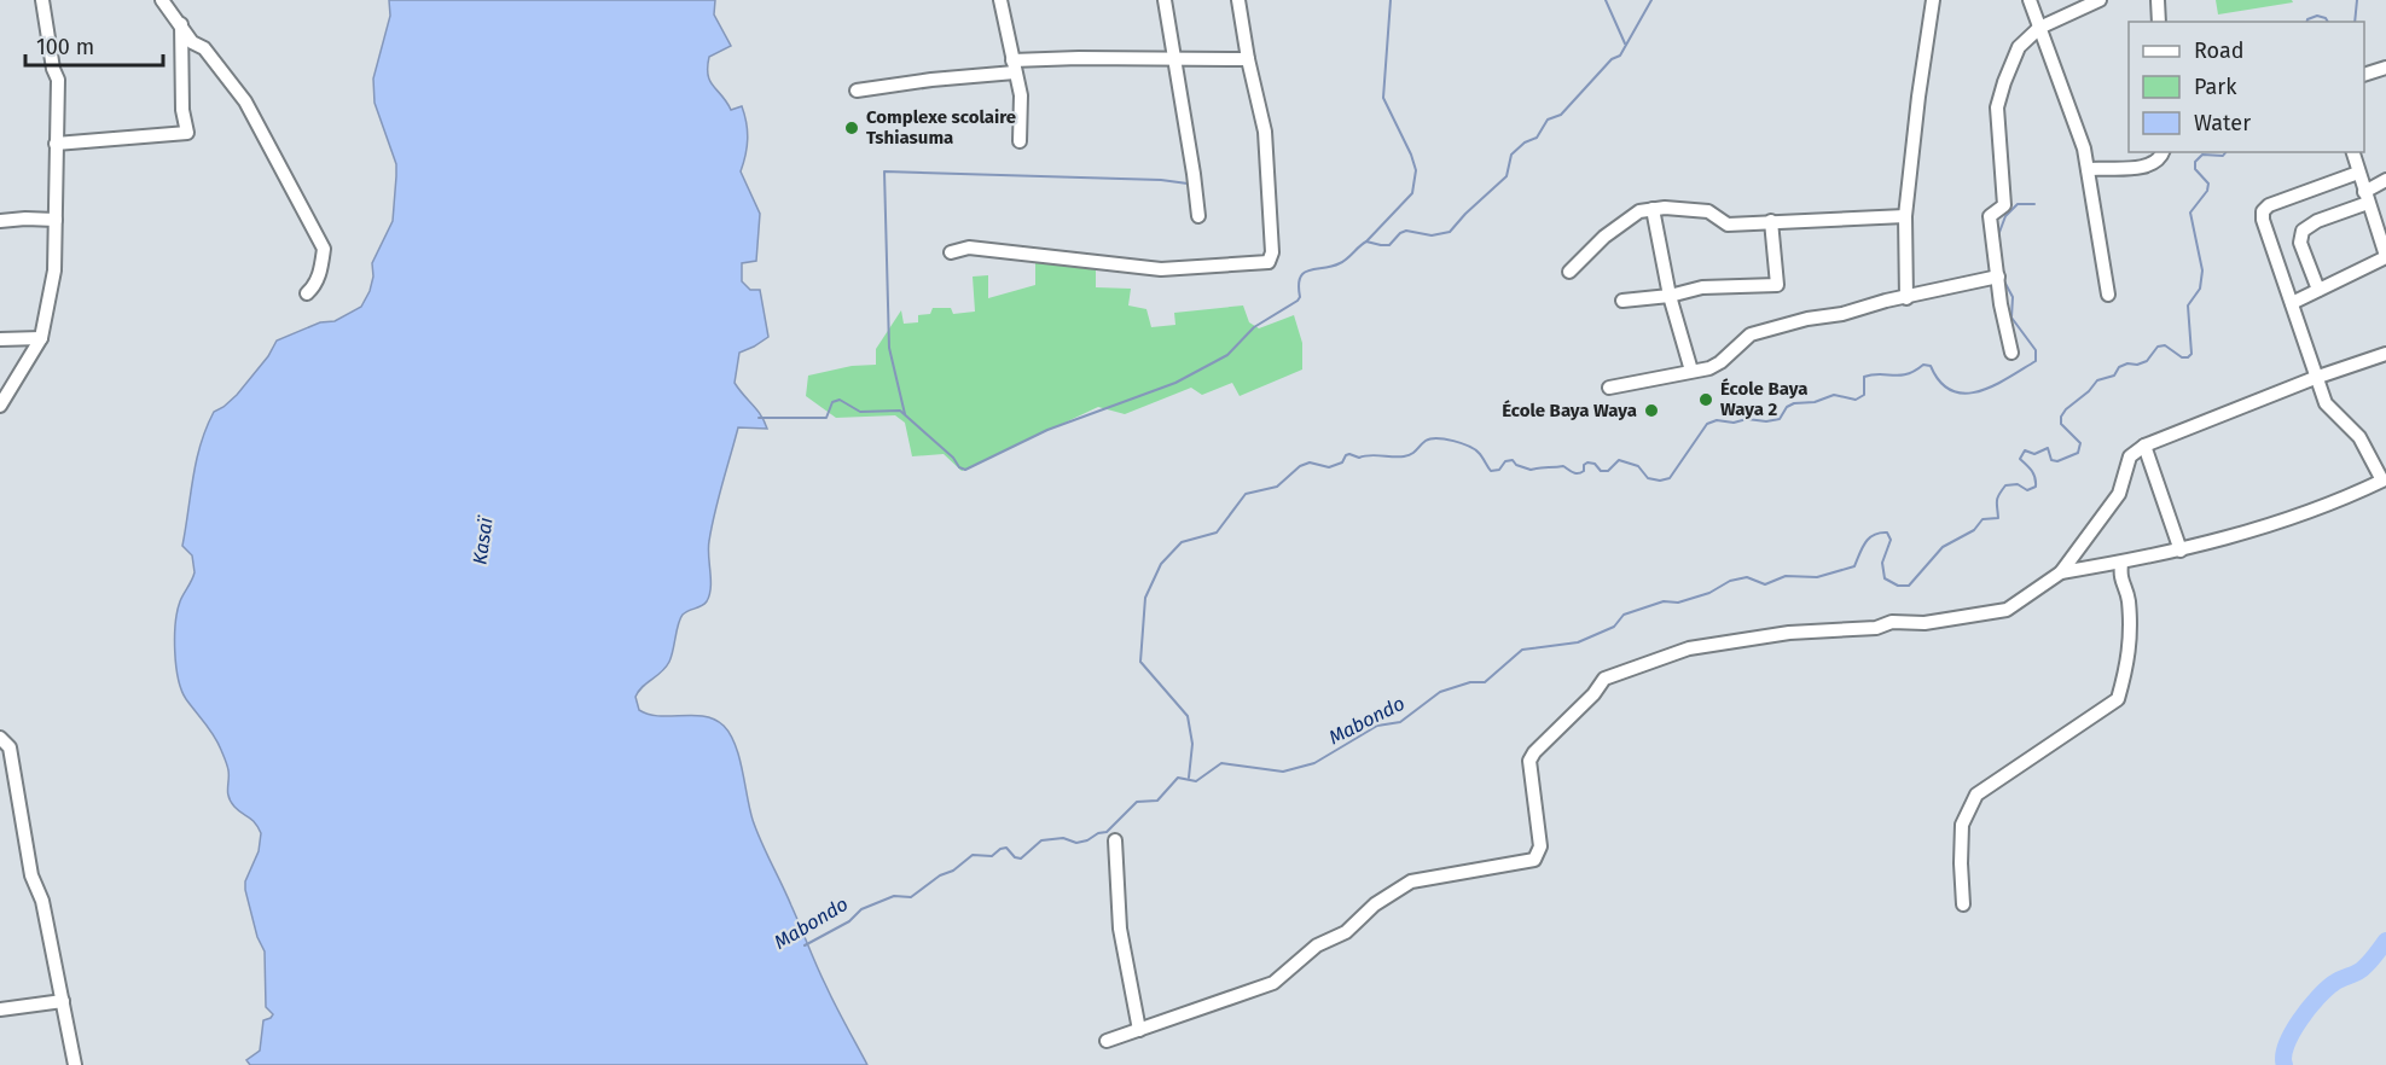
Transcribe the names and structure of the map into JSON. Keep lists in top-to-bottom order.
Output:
{
  "water": ["Kasaï", "Mabondo"],
  "places": ["Complexe scolaire Tshiasuma", "École Baya Waya 2", "École Baya Waya"],
  "legend": ["Road", "Park", "Water"],
  "scale_bar": "100 m"
}
